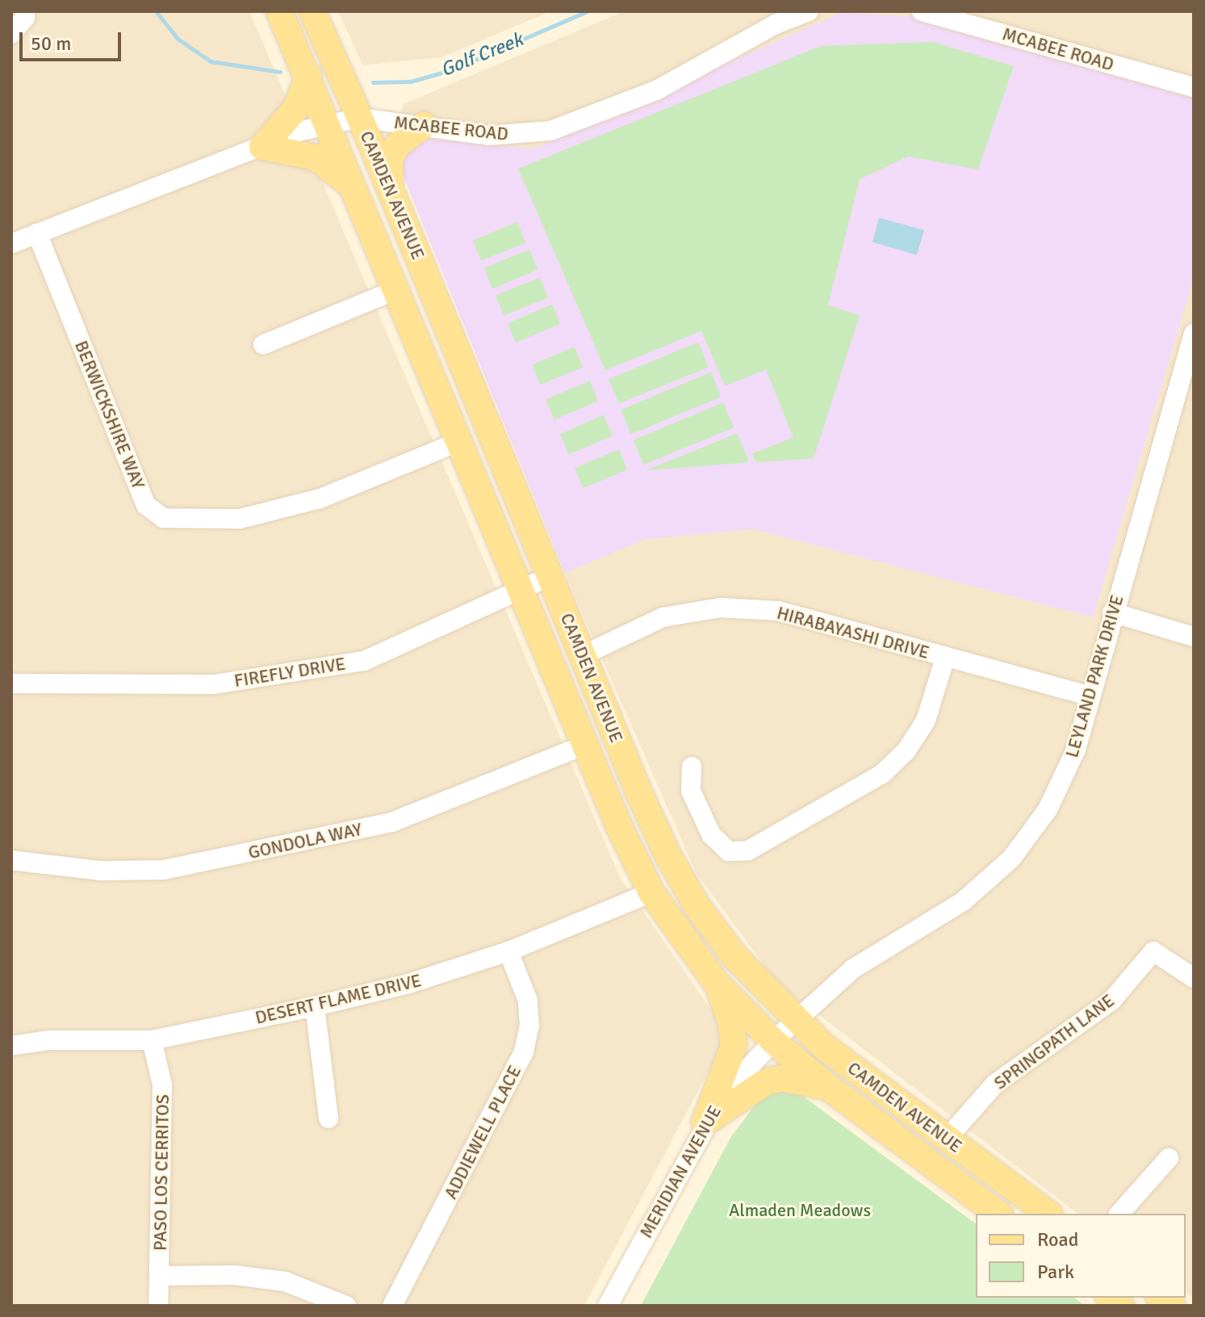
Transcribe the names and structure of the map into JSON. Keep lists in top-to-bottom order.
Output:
{
  "streets": {
    "main road": ["CAMDEN AVENUE"],
    "street": [
      "MCABEE ROAD",
      "BERWICKSHIRE WAY",
      "HIRABAYASHI DRIVE",
      "FIREFLY DRIVE",
      "LEYLAND PARK DRIVE",
      "GONDOLA WAY",
      "DESERT FLAME DRIVE",
      "SPRINGPATH LANE",
      "ADDIEWELL PLACE",
      "MERIDIAN AVENUE",
      "PASO LOS CERRITOS"
    ]
  },
  "crossings": [
    ["MCABEE ROAD", "CAMDEN AVENUE"],
    ["MCABEE ROAD", "BERWICKSHIRE WAY"],
    ["CAMDEN AVENUE", "BERWICKSHIRE WAY"],
    ["CAMDEN AVENUE", "HIRABAYASHI DRIVE"],
    ["CAMDEN AVENUE", "FIREFLY DRIVE"],
    ["CAMDEN AVENUE", "LEYLAND PARK DRIVE"],
    ["CAMDEN AVENUE", "GONDOLA WAY"],
    ["CAMDEN AVENUE", "DESERT FLAME DRIVE"],
    ["CAMDEN AVENUE", "SPRINGPATH LANE"],
    ["CAMDEN AVENUE", "MERIDIAN AVENUE"],
    ["HIRABAYASHI DRIVE", "LEYLAND PARK DRIVE"],
    ["LEYLAND PARK DRIVE", "MERIDIAN AVENUE"],
    ["DESERT FLAME DRIVE", "ADDIEWELL PLACE"],
    ["DESERT FLAME DRIVE", "PASO LOS CERRITOS"]
  ],
  "water": ["Golf Creek"],
  "parks": ["Almaden Meadows"],
  "legend": ["Road", "Park"],
  "scale_bar": "50 m"
}
